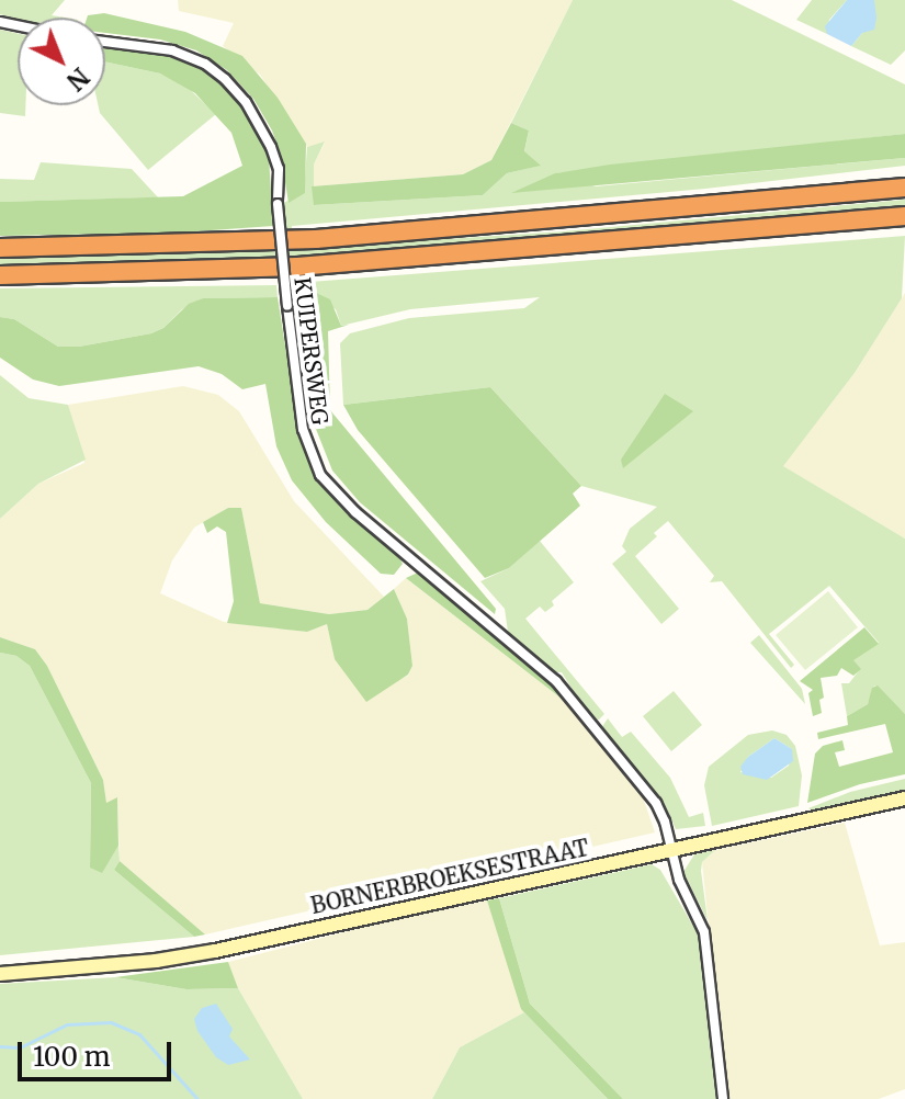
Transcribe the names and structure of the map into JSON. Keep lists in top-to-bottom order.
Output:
{
  "streets": {
    "main road": ["BORNERBROEKSESTRAAT"],
    "street": ["KUIPERSWEG"]
  },
  "crossings": [
    ["KUIPERSWEG", "BORNERBROEKSESTRAAT"]
  ],
  "scale_bar": "100 m",
  "north": "bottom right"
}
